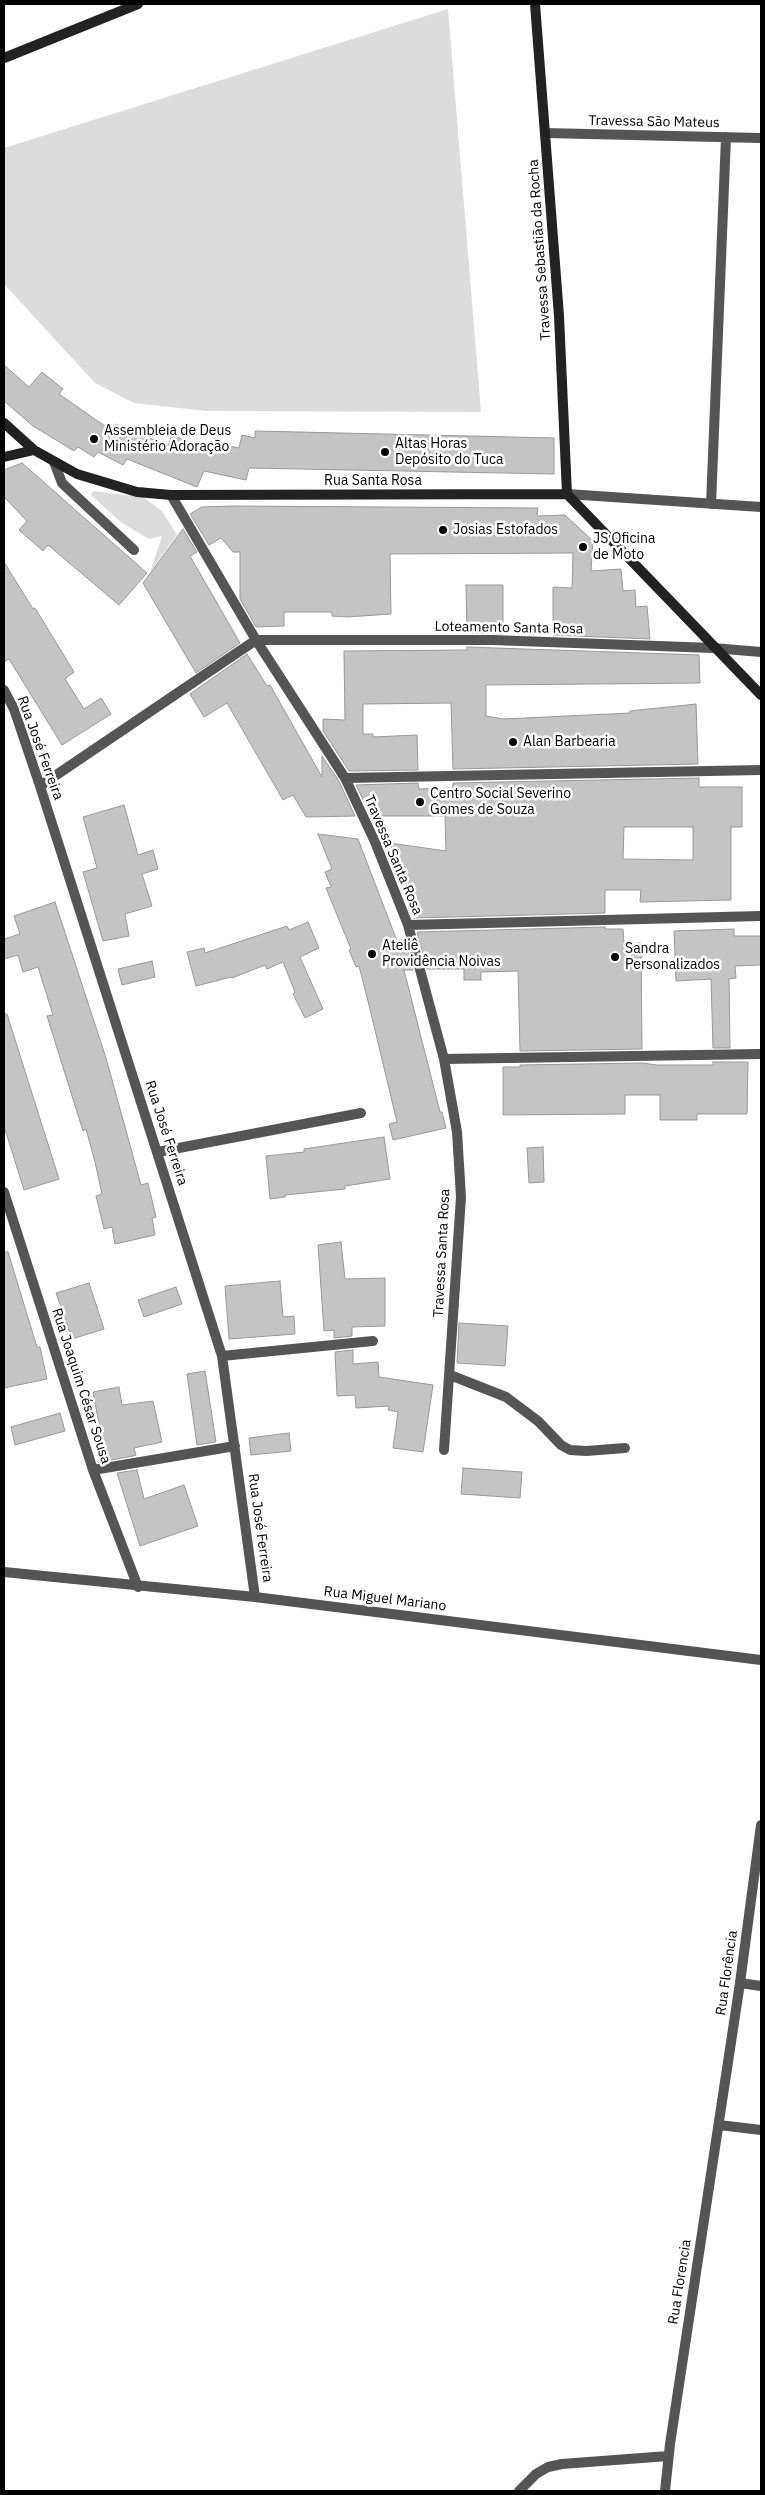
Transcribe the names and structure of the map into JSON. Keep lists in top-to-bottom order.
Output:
{
  "streets": {
    "main road": ["Travessa Sebastião da Rocha", "Rua Santa Rosa"],
    "street": [
      "Travessa São Mateus",
      "Loteamento Santa Rosa",
      "Rua José Ferreira",
      "Travessa Santa Rosa",
      "Rua Joaquim César Sousa",
      "Rua Miguel Mariano",
      "Rua Florência",
      "Rua Florencia"
    ]
  },
  "crossings": [
    ["Travessa São Mateus", "Travessa Sebastião da Rocha"],
    ["Travessa Sebastião da Rocha", "Rua Santa Rosa"],
    ["Rua Santa Rosa", "Travessa Santa Rosa"],
    ["Loteamento Santa Rosa", "Travessa Santa Rosa"],
    ["Rua José Ferreira", "Rua Miguel Mariano"],
    ["Rua Joaquim César Sousa", "Rua Miguel Mariano"],
    ["Rua Florência", "Rua Florencia"]
  ],
  "places": [
    "Assembleia de Deus Ministério Adoração",
    "Altas Horas Depósito do Tuca",
    "Josias Estofados",
    "JS Oficina de Moto",
    "Alan Barbearia",
    "Centro Social Severino Gomes de Souza",
    "Ateliê Providência Noivas",
    "Sandra Personalizados"
  ]
}
